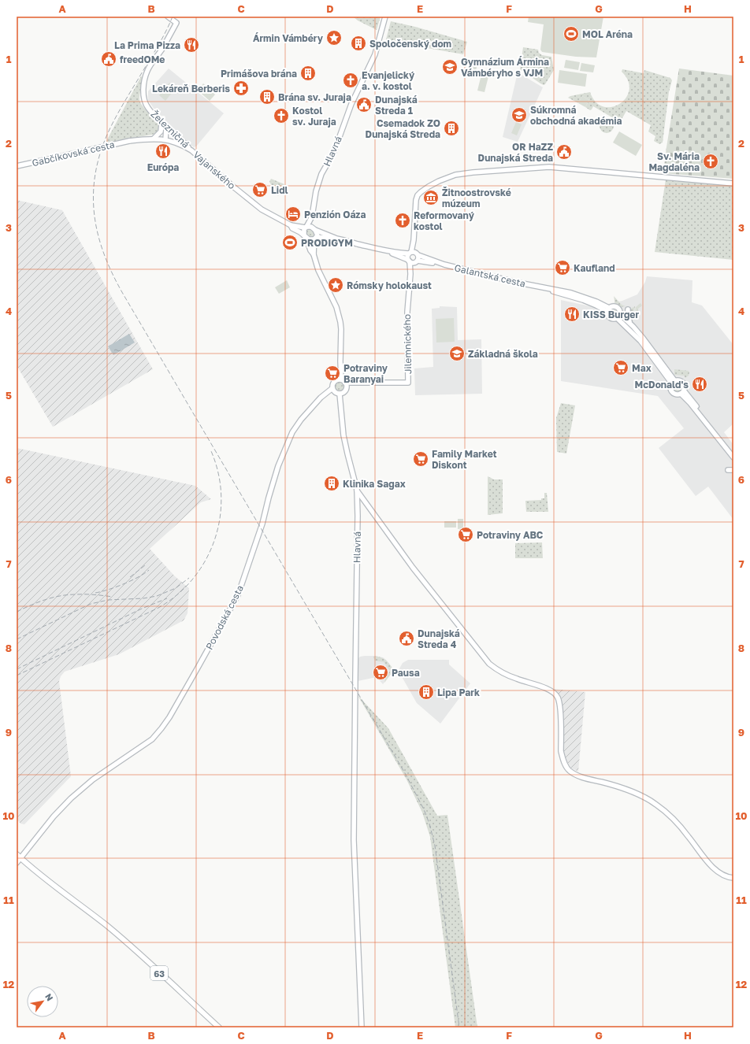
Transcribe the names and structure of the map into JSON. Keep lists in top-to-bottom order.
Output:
{
  "streets": {
    "main road": [
      "Železničná",
      "Hlavná",
      "Gabčíkovská cesta",
      "Vajanského",
      "Galantská cesta",
      "Jilemnického",
      "Povodská cesta",
      "63"
    ]
  },
  "crossings": [
    ["Železničná", "Vajanského"],
    ["Hlavná", "Jilemnického"],
    ["Hlavná", "Povodská cesta"],
    ["Gabčíkovská cesta", "Vajanského"],
    ["Galantská cesta", "Jilemnického"],
    ["Jilemnického", "Povodská cesta"],
    ["Povodská cesta", "63"]
  ],
  "places": {
    "sports": ["MOL Aréna", "PRODIGYM"],
    "place": ["Ármin Vámbéry", "Rómsky holokaust"],
    "building": [
      "Spoločenský dom",
      "Primášova brána",
      "Brána sv. Juraja",
      "Csemadok ZO Dunajská Streda",
      "Klinika Sagax",
      "Lipa Park"
    ],
    "restaurant": [
      "La Prima Pizza",
      "Európa",
      "KISS Burger",
      "McDonald's"
    ],
    "public building": [
      "freedOMe",
      "Dunajská Streda 1",
      "OR HaZZ Dunajská Streda",
      "Dunajská Streda 4"
    ],
    "school or university": ["Gymnázium Ármina Vámbéryho s VJM", "Súkromná obchodná akadémia", "Základná škola"],
    "church": [
      "Evanjelický a. v. kostol",
      "Kostol sv. Juraja",
      "Sv. Mária Magdaléna",
      "Reformovaný kostol"
    ],
    "pharmacy": ["Lekáreň Berberis"],
    "supermarket": [
      "Lidl",
      "Kaufland",
      "Max",
      "Potraviny Baranyai",
      "Family Market Diskont",
      "Potraviny ABC",
      "Pausa"
    ],
    "museum": ["Žitnoostrovské múzeum"],
    "hotel": ["Penzión Oáza"]
  },
  "north": "top right",
  "grid": {
    "columns": [
      "A",
      "B",
      "C",
      "D",
      "E",
      "F",
      "G",
      "H"
    ],
    "rows": [
      "1",
      "2",
      "3",
      "4",
      "5",
      "6",
      "7",
      "8",
      "9",
      "10",
      "11",
      "12"
    ]
  }
}
